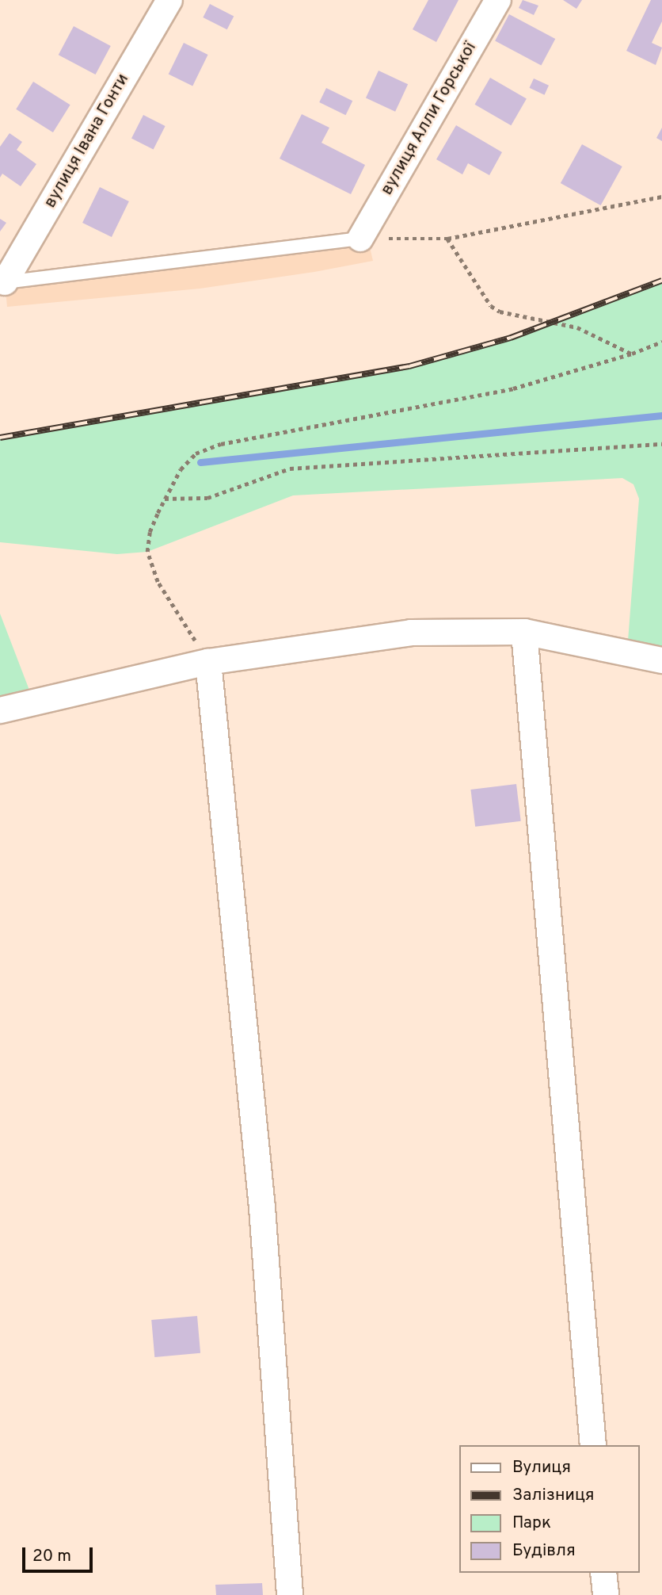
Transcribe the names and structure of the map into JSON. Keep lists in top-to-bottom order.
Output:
{
  "streets": {
    "street": ["вулиця Алли Горської", "вулиця Івана Гонти"]
  },
  "legend": [
    "Вулиця",
    "Залізниця",
    "Парк",
    "Будівля"
  ],
  "scale_bar": "20 m"
}
